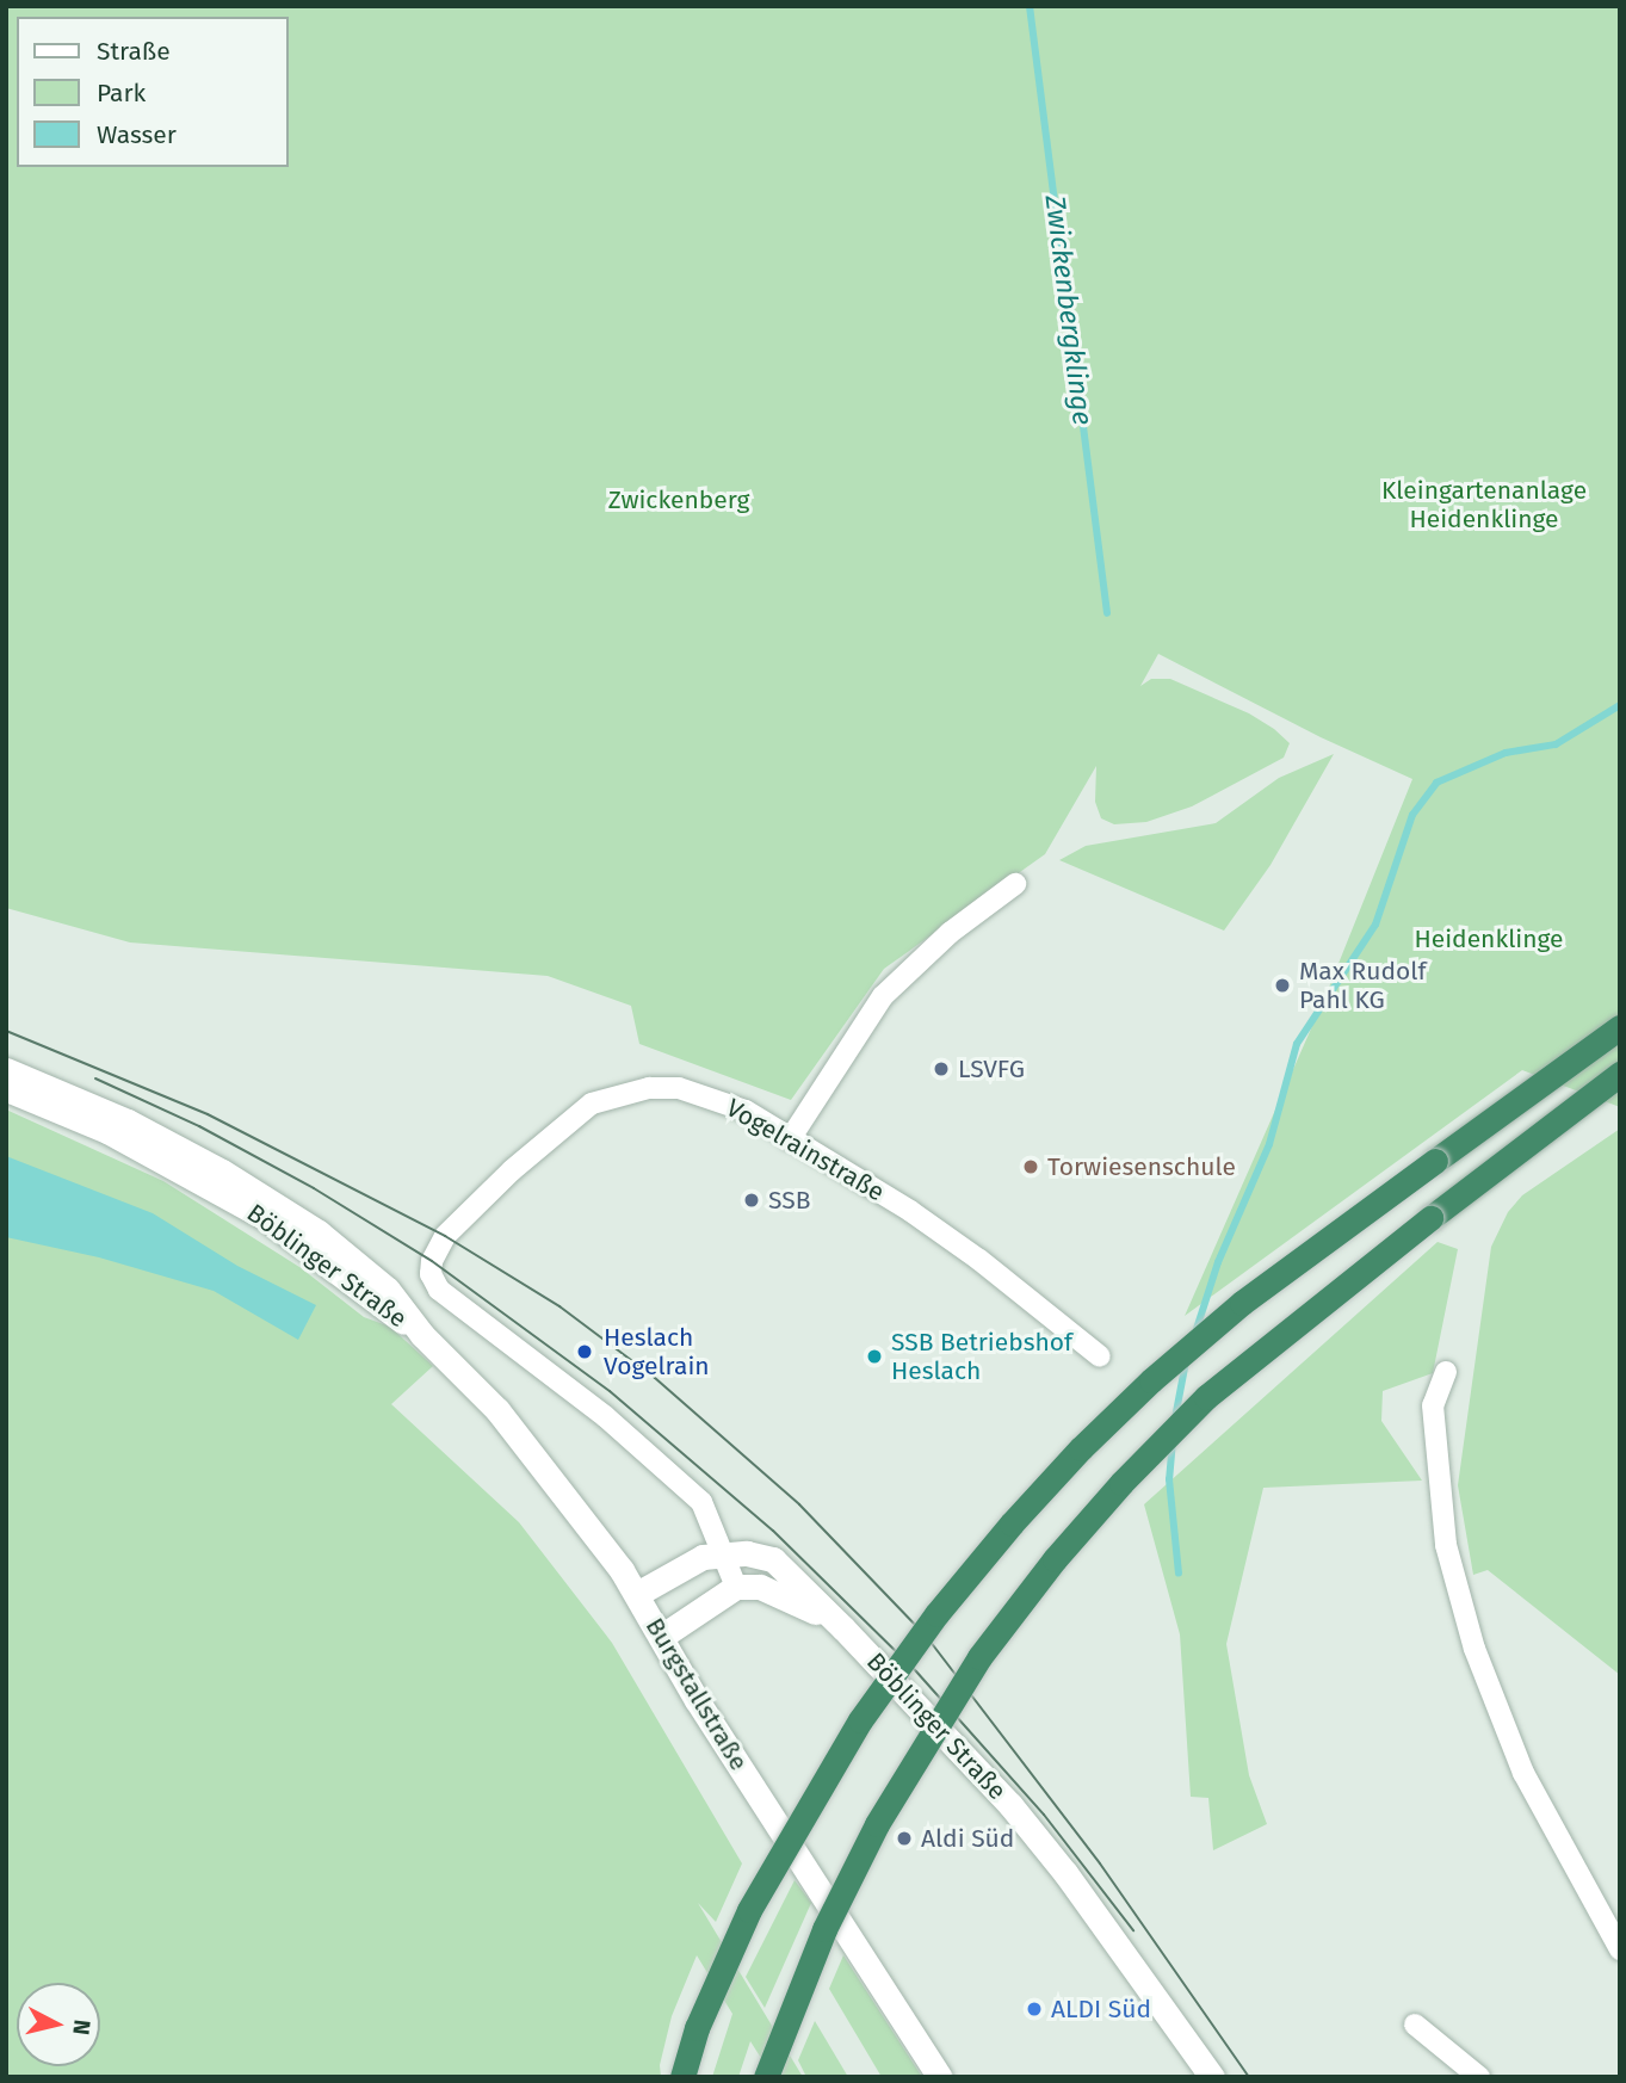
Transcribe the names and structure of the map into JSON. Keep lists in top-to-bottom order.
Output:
{
  "streets": {
    "main road": ["Böblinger Straße", "Burgstallstraße"],
    "street": ["Vogelrainstraße"]
  },
  "crossings": [
    ["Vogelrainstraße", "Böblinger Straße"],
    ["Böblinger Straße", "Burgstallstraße"]
  ],
  "water": ["Zwickenbergklinge"],
  "parks": ["Kleingartenanlage Heidenklinge", "Zwickenberg", "Heidenklinge"],
  "places": [
    "Max Rudolf Pahl KG",
    "LSVFG",
    "Torwiesenschule",
    "SSB",
    "Heslach Vogelrain",
    "SSB Betriebshof Heslach",
    "Aldi Süd",
    "ALDI Süd"
  ],
  "legend": ["Straße", "Park", "Wasser"],
  "north": "right"
}
